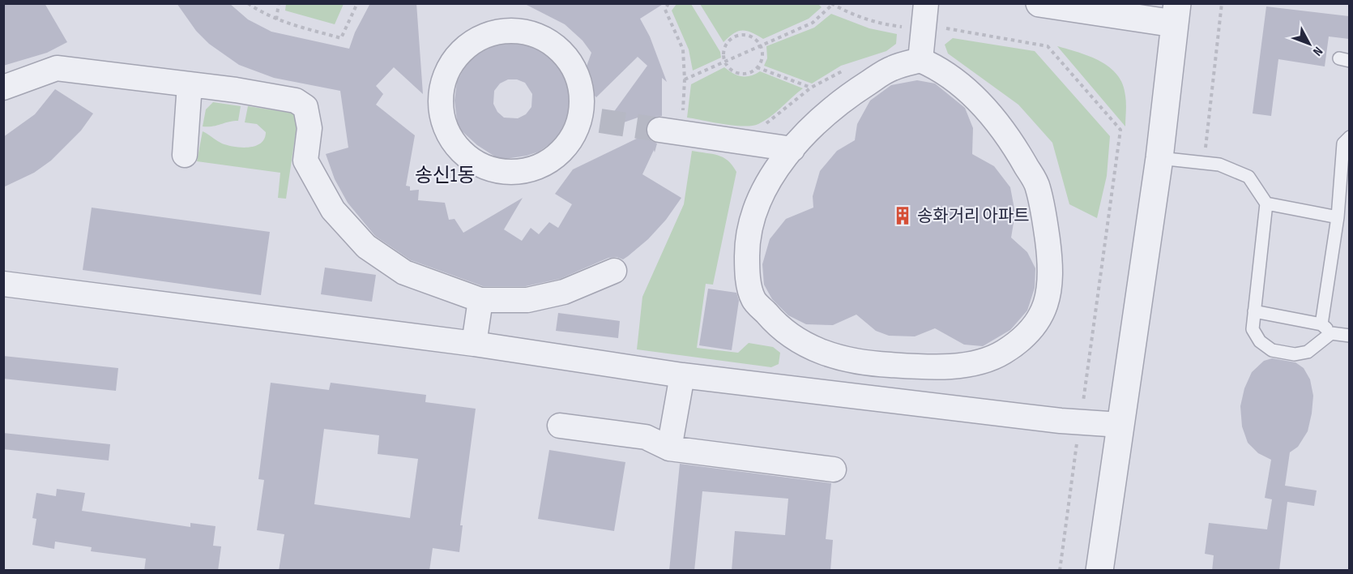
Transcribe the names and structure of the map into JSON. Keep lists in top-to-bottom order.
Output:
{
  "districts": ["송신1동"],
  "places": {
    "building": ["송화거리 아파트"]
  },
  "north": "bottom right"
}
